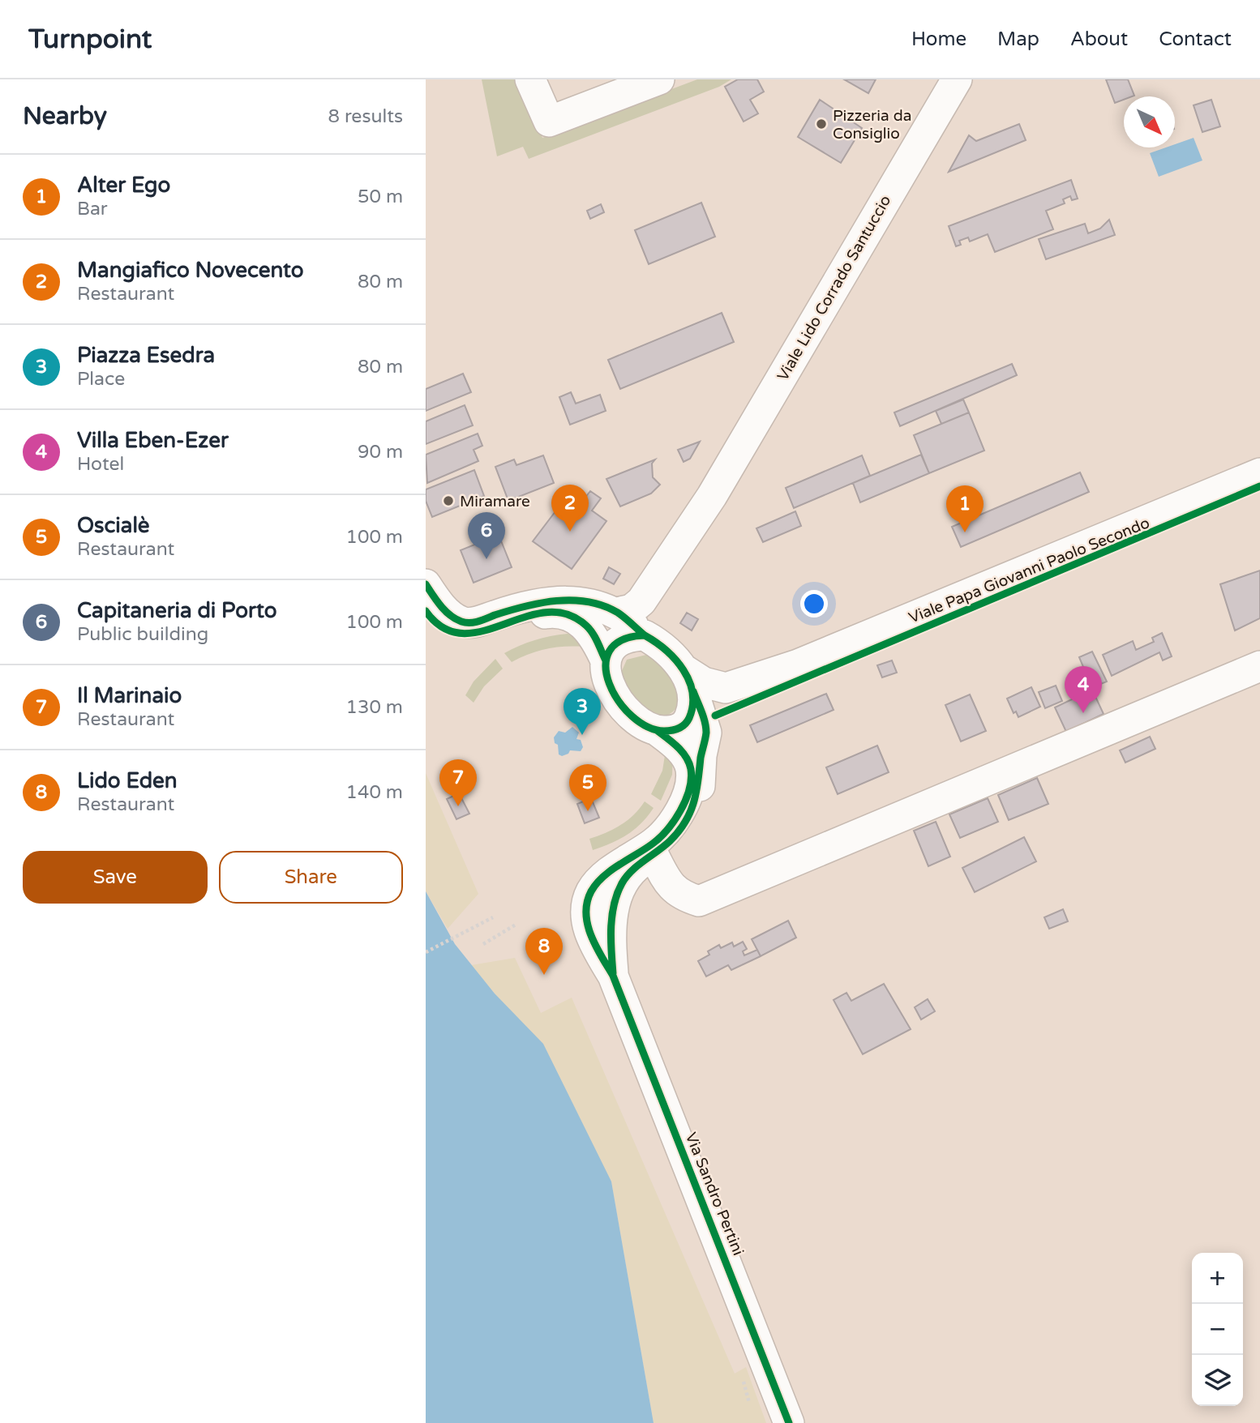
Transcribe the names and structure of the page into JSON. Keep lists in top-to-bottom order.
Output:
{
  "streets": {
    "street": ["Viale Lido Corrado Santuccio", "Viale Papa Giovanni Paolo Secondo", "Via Sandro Pertini"]
  },
  "places": ["Pizzeria da Consiglio", "Miramare"],
  "north": "bottom right",
  "page": {
    "header": "Turnpoint",
    "nav": [
      "Home",
      "Map",
      "About",
      "Contact"
    ],
    "heading": ["Nearby", "8 results"],
    "list": [
      {
        "mark": "1",
        "name": "Alter Ego",
        "note": "Bar",
        "value": "50 m"
      },
      {
        "mark": "2",
        "name": "Mangiafico Novecento",
        "note": "Restaurant",
        "value": "80 m"
      },
      {
        "mark": "3",
        "name": "Piazza Esedra",
        "note": "Place",
        "value": "80 m"
      },
      {
        "mark": "4",
        "name": "Villa Eben-Ezer",
        "note": "Hotel",
        "value": "90 m"
      },
      {
        "mark": "5",
        "name": "Oscialè",
        "note": "Restaurant",
        "value": "100 m"
      },
      {
        "mark": "6",
        "name": "Capitaneria di Porto",
        "note": "Public building",
        "value": "100 m"
      },
      {
        "mark": "7",
        "name": "Il Marinaio",
        "note": "Restaurant",
        "value": "130 m"
      },
      {
        "mark": "8",
        "name": "Lido Eden",
        "note": "Restaurant",
        "value": "140 m"
      }
    ],
    "pins": [
      "2",
      "1",
      "6",
      "4",
      "3",
      "7",
      "5",
      "8"
    ],
    "buttons": ["Save", "Share"],
    "map_buttons": ["+", "−"]
  }
}
